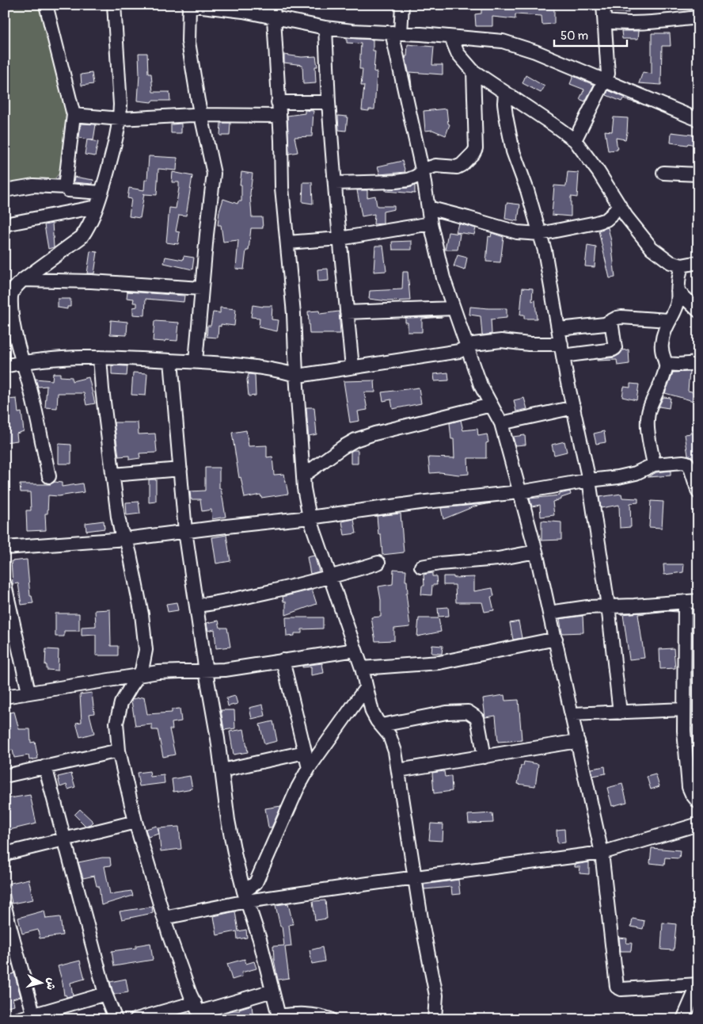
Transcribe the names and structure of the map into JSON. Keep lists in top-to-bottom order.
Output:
{
  "scale_bar": "50 m",
  "north": "right"
}
